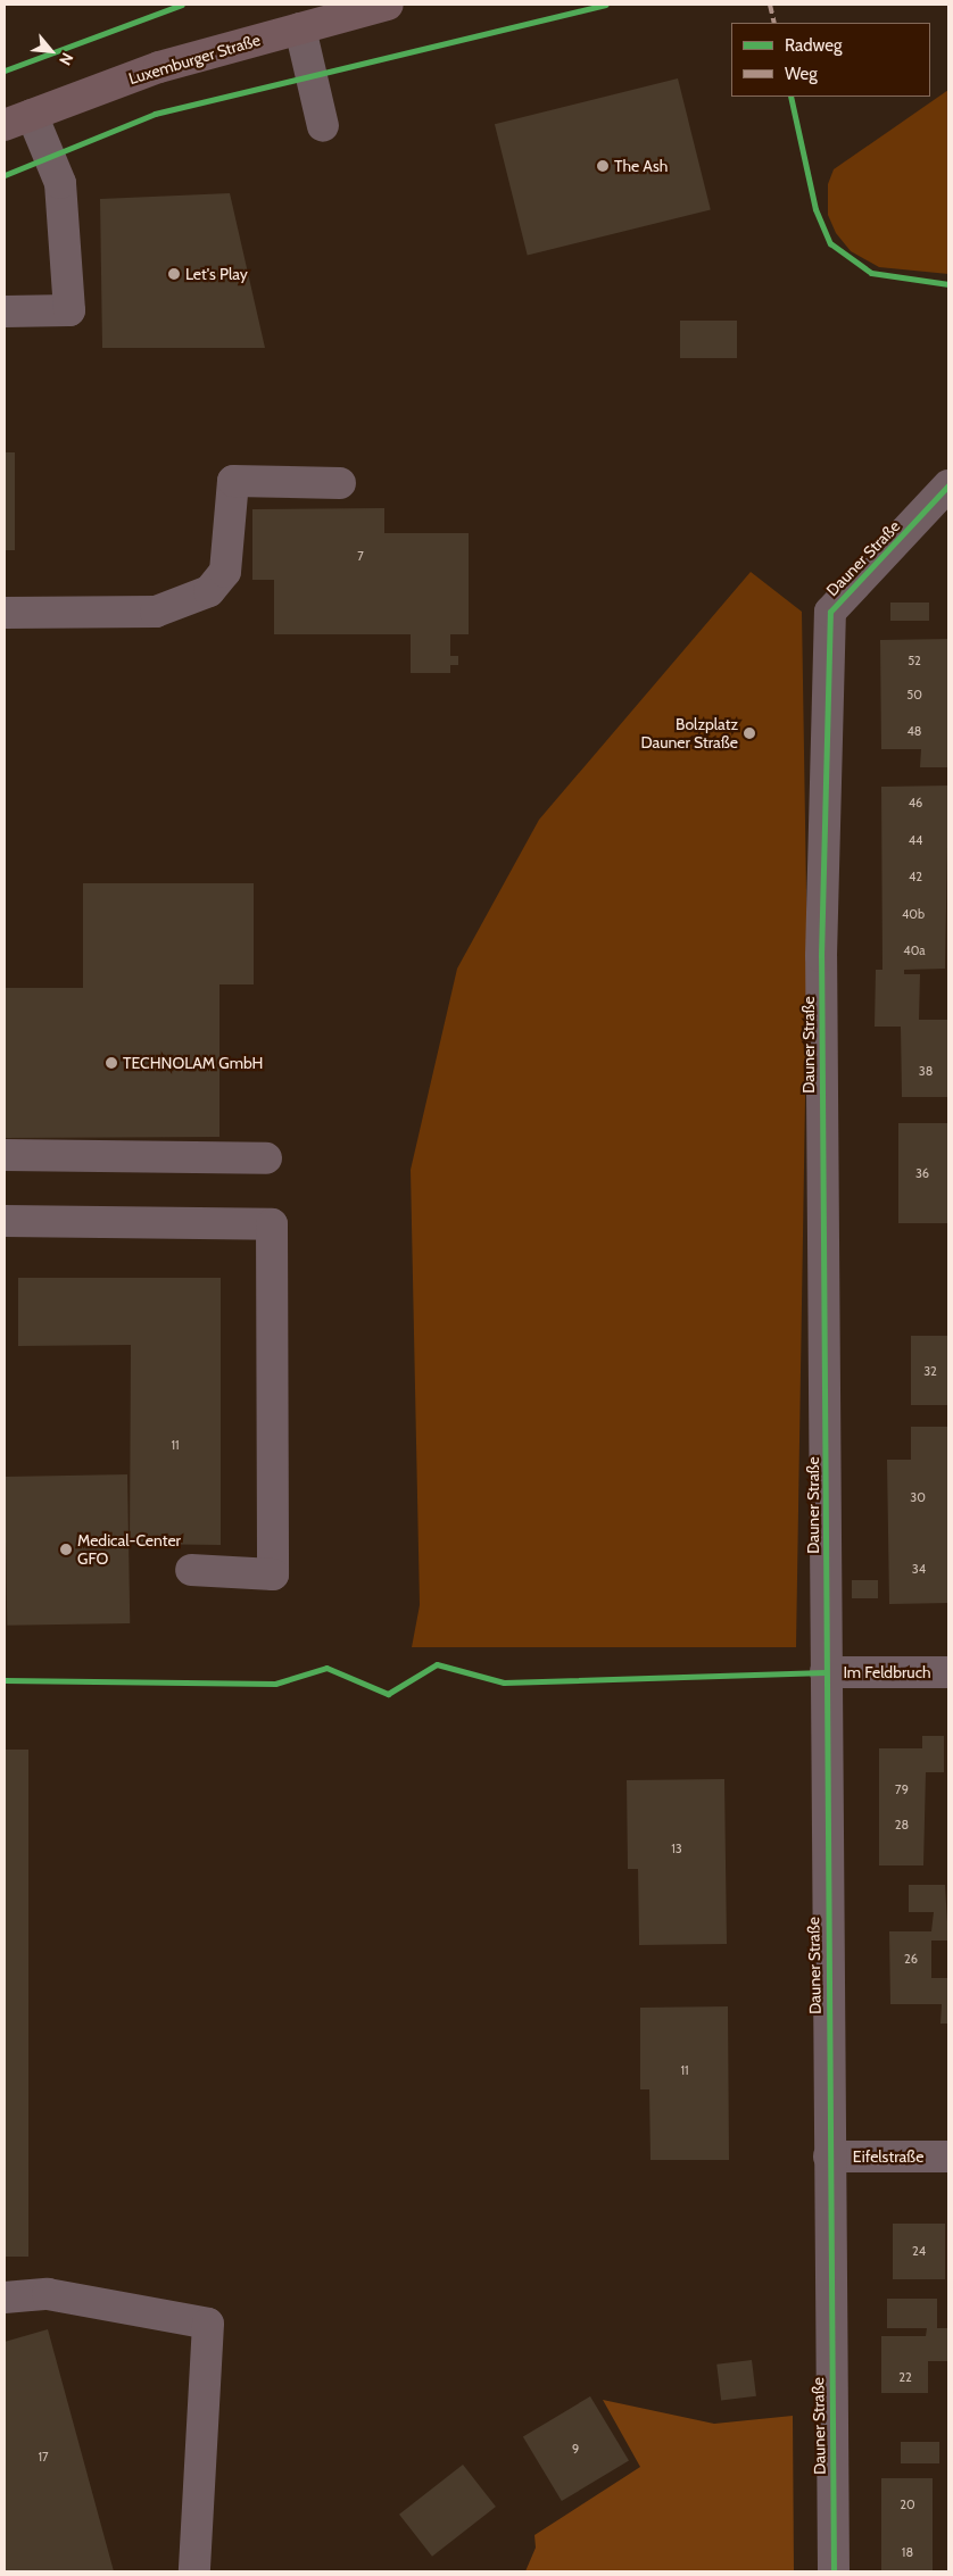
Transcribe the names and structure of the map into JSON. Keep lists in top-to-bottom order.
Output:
{
  "streets": {
    "main road": ["Luxemburger Straße"],
    "street": ["Dauner Straße", "Im Feldbruch", "Eifelstraße"]
  },
  "crossings": [
    ["Dauner Straße", "Im Feldbruch"],
    ["Dauner Straße", "Eifelstraße"]
  ],
  "places": [
    "The Ash",
    "Let's Play",
    "Bolzplatz Dauner Straße",
    "TECHNOLAM GmbH",
    "Medical-Center GFO"
  ],
  "house_numbers": [
    "7",
    "52",
    "50",
    "48",
    "46",
    "44",
    "42",
    "40b",
    "40a",
    "38",
    "36",
    "32",
    "11",
    "30",
    "34",
    "79",
    "28",
    "13",
    "26",
    "11",
    "24",
    "22",
    "9",
    "17",
    "20",
    "18"
  ],
  "legend": ["Radweg", "Weg"],
  "north": "bottom right"
}
